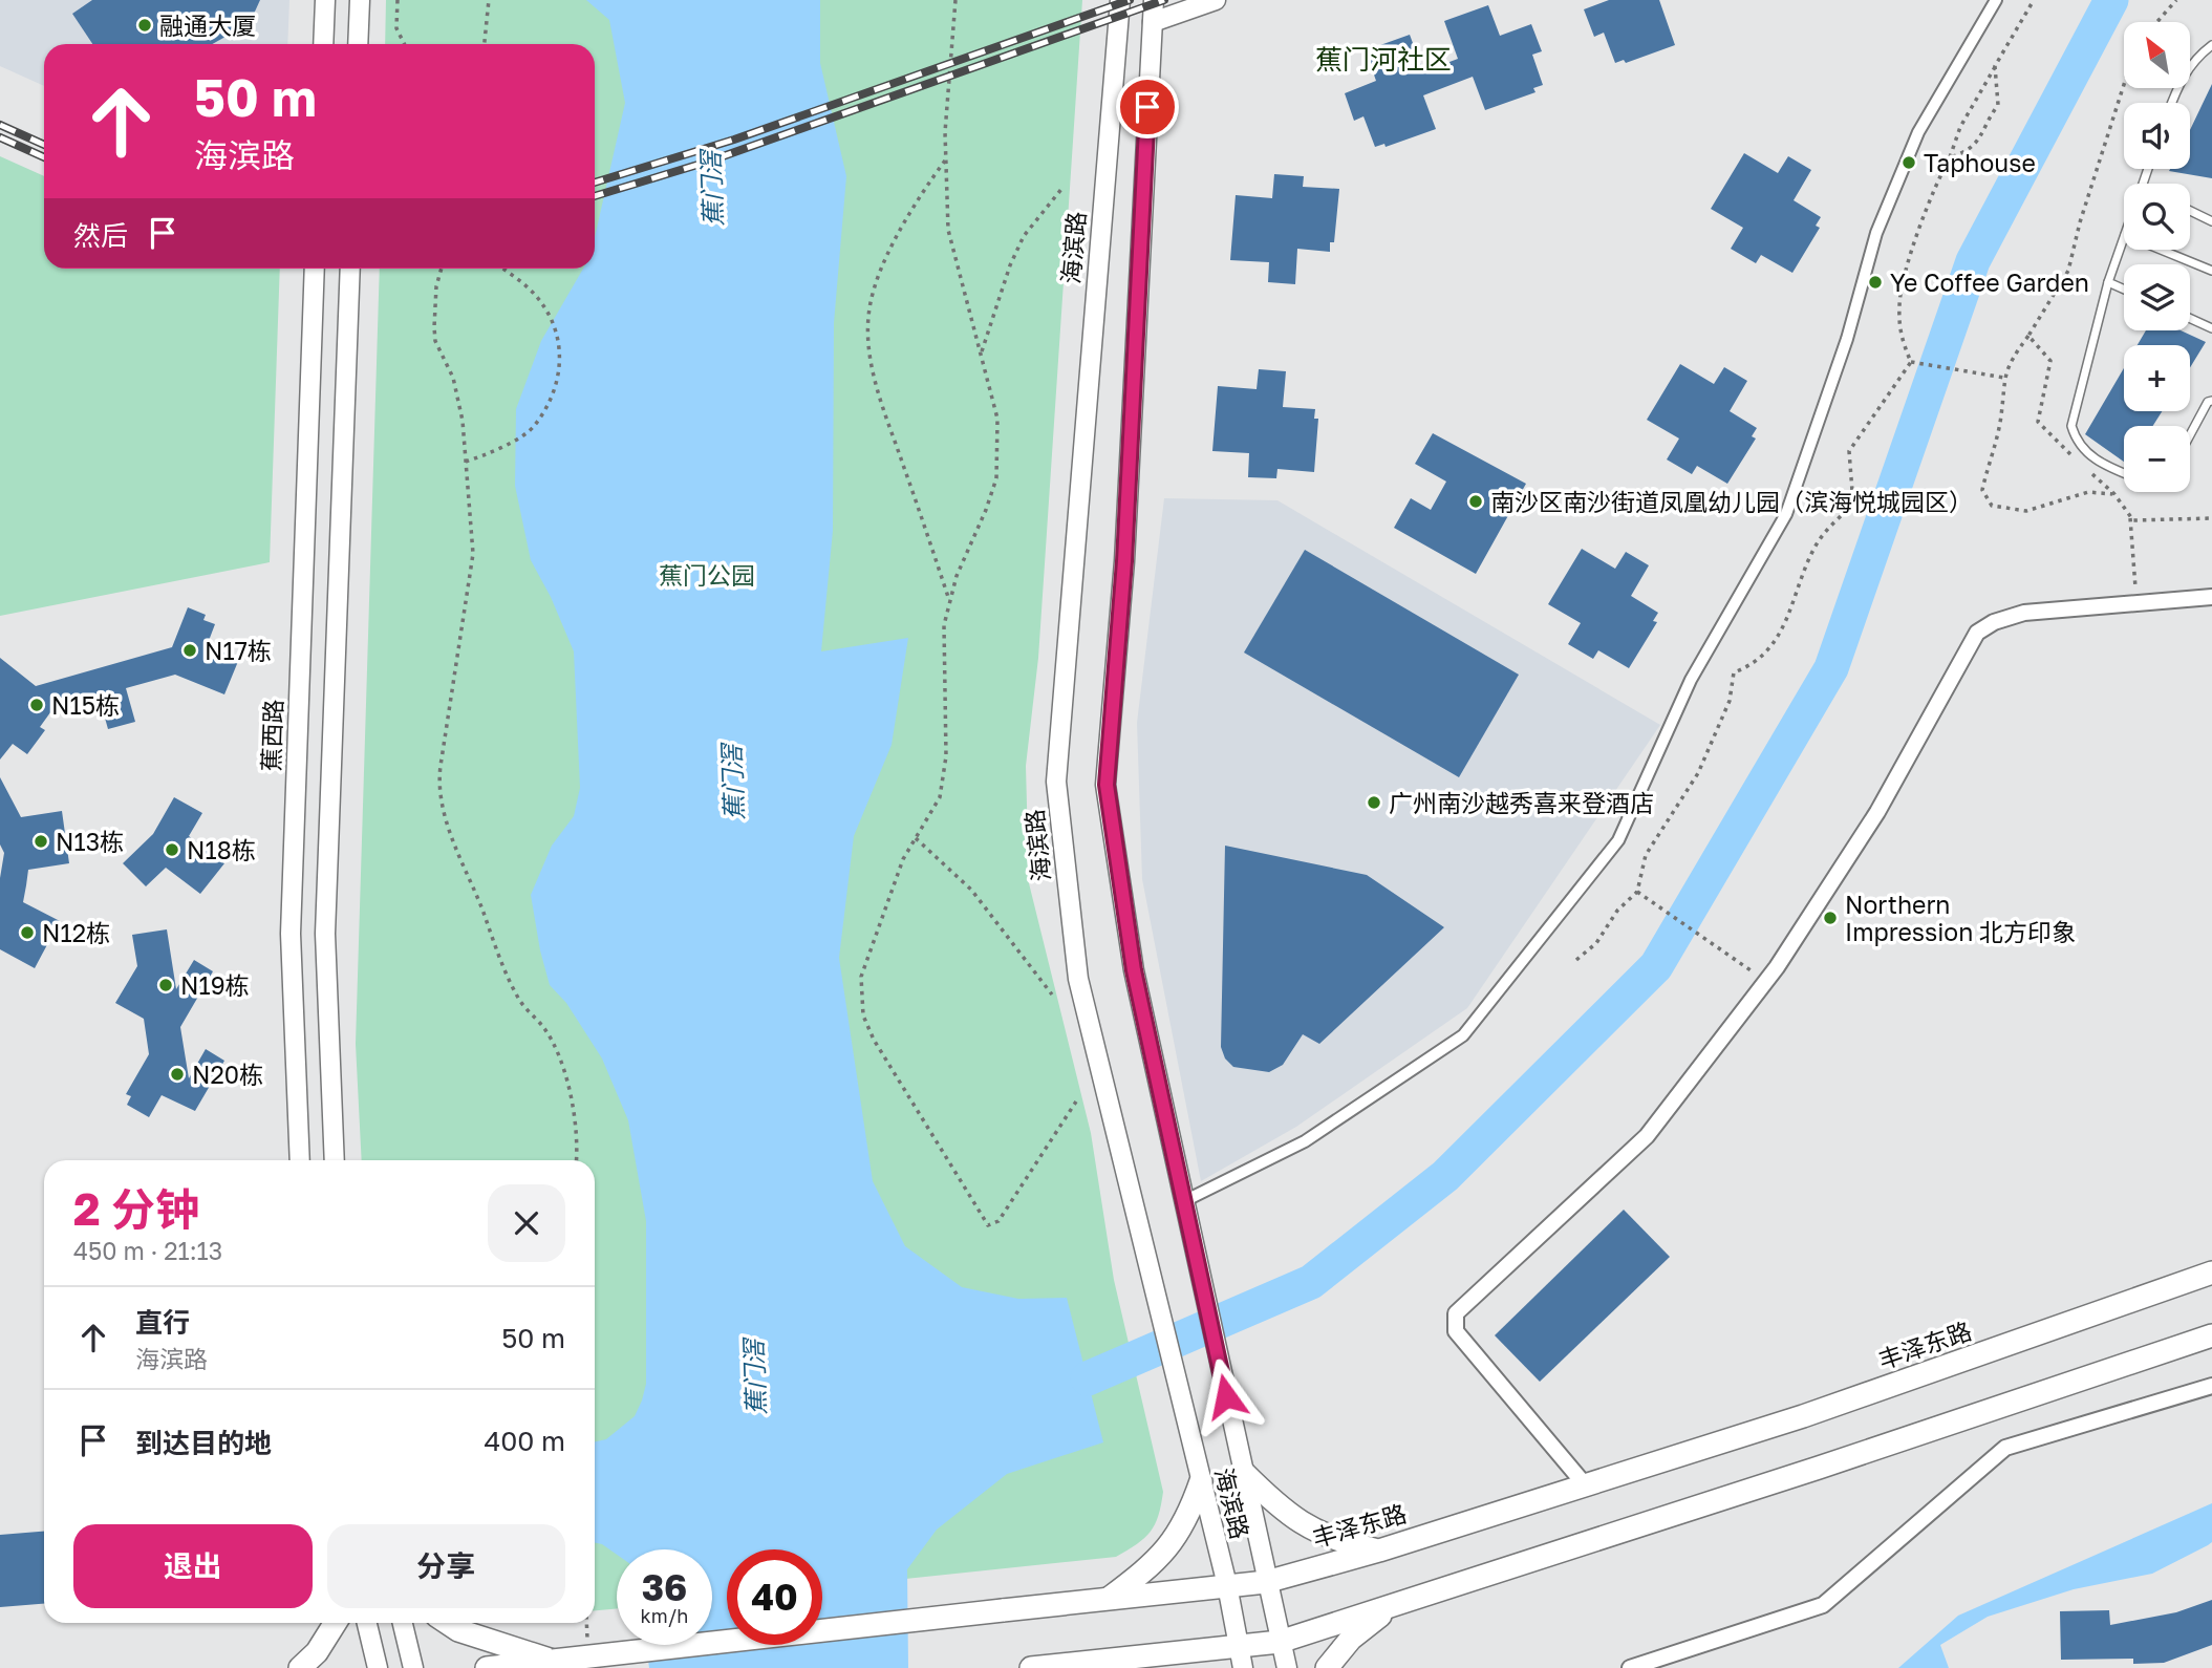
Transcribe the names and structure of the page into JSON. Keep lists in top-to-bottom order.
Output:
{
  "streets": {
    "main road": ["丰泽东路"],
    "street": ["海滨路", "蕉西路"]
  },
  "crossings": [
    ["海滨路", "丰泽东路"]
  ],
  "districts": ["蕉门河社区"],
  "water": ["蕉门滘"],
  "parks": ["蕉门公园"],
  "places": [
    "融通大厦",
    "Taphouse",
    "Ye Coffee Garden",
    "南沙区南沙街道凤凰幼儿园（滨海悦城园区）",
    "N17栋",
    "N15栋",
    "广州南沙越秀喜来登酒店",
    "N13栋",
    "N18栋",
    "Northern Impression 北方印象",
    "N12栋",
    "N19栋",
    "N20栋"
  ],
  "north": "top left",
  "page": {
    "map_buttons": ["+", "−"],
    "turn": ["50 m", "海滨路"],
    "then": "然后",
    "heading": ["2 分钟", "450 m · 21:13"],
    "list": [
      {
        "name": "直行",
        "note": "海滨路",
        "value": "50 m"
      },
      {
        "name": "到达目的地",
        "value": "400 m"
      }
    ],
    "buttons": ["退出", "分享"],
    "speed": "36 km/h",
    "limit": "40"
  }
}
